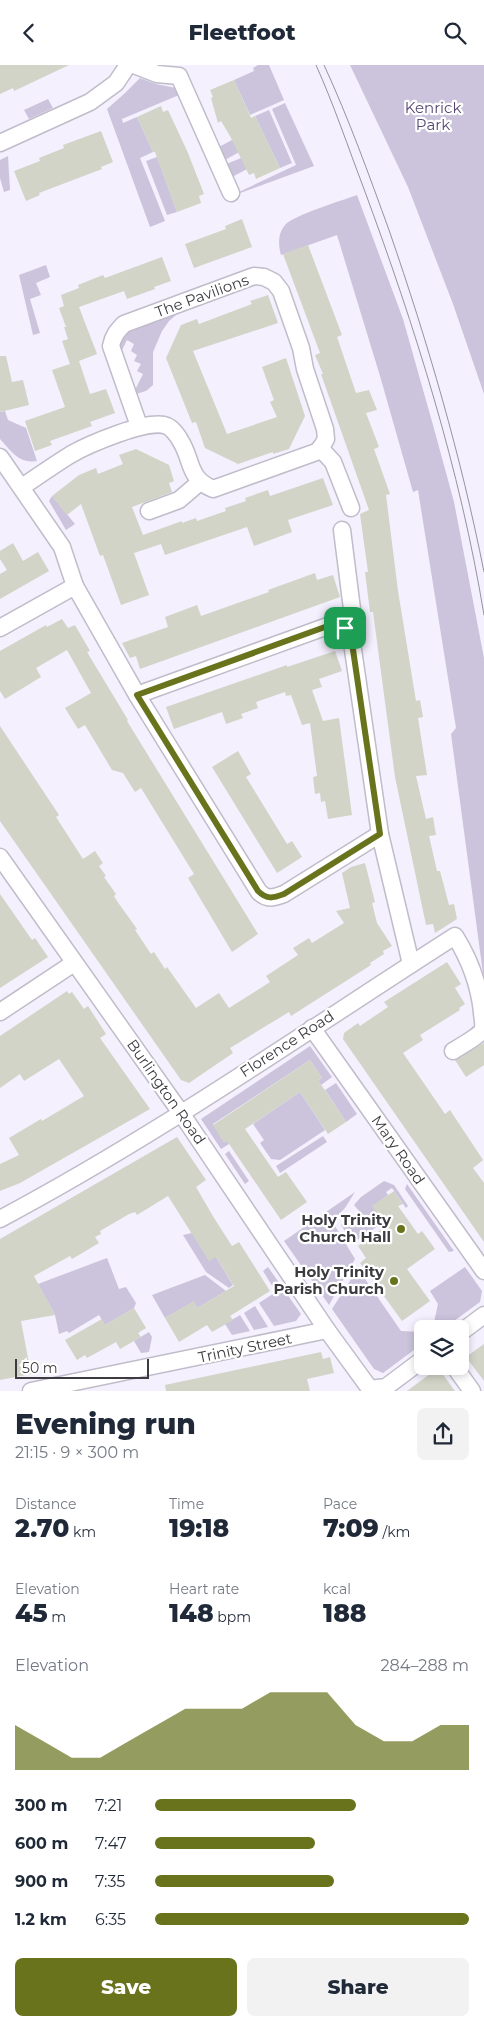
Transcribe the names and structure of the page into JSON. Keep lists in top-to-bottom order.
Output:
{
  "streets": {
    "street": [
      "The Pavilions",
      "Florence Road",
      "Burlington Road",
      "Mary Road",
      "Trinity Street"
    ]
  },
  "crossings": [
    ["Florence Road", "Burlington Road"],
    ["Florence Road", "Mary Road"],
    ["Burlington Road", "Trinity Street"]
  ],
  "parks": ["Kenrick Park"],
  "places": ["Holy Trinity Church Hall", "Holy Trinity Parish Church"],
  "scale_bar": "50 m",
  "page": {
    "header": "Fleetfoot",
    "scale": "50 m",
    "heading": ["Evening run", "21:15 · 9 × 300 m"],
    "stats": [
      ["Distance", "2.70 km"],
      ["Time", "19:18"],
      ["Pace", "7:09 /km"],
      ["Elevation", "45 m"],
      ["Heart rate", "148 bpm"],
      ["kcal", "188"]
    ],
    "chart": ["Elevation", "284–288 m"],
    "list": [
      {
        "name": "300 m",
        "note": "7:21"
      },
      {
        "name": "600 m",
        "note": "7:47"
      },
      {
        "name": "900 m",
        "note": "7:35"
      },
      {
        "name": "1.2 km",
        "note": "6:35"
      }
    ],
    "buttons": ["Save", "Share"]
  }
}
